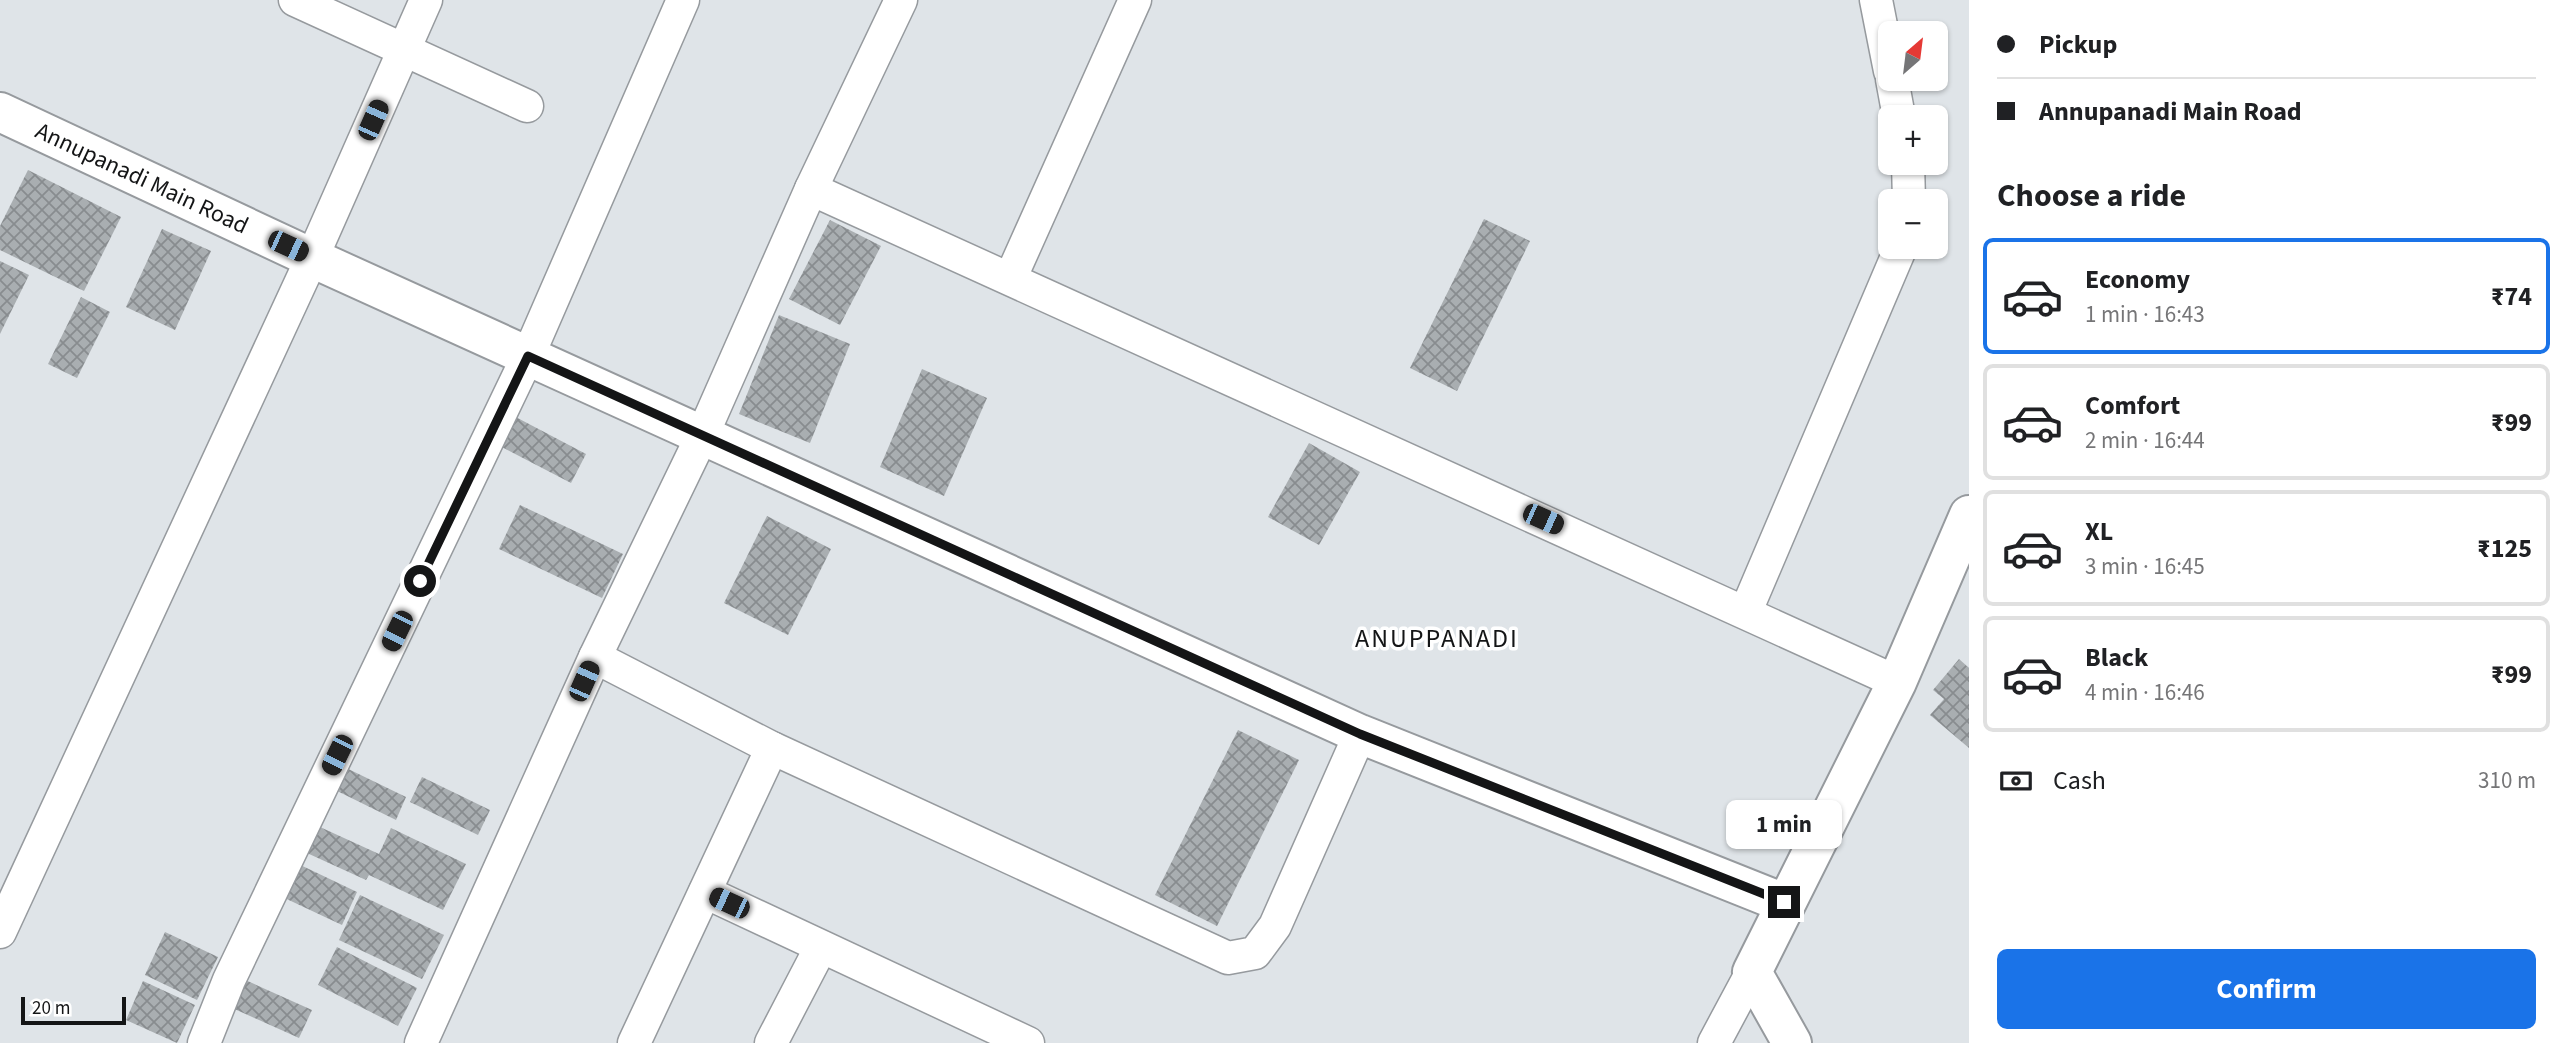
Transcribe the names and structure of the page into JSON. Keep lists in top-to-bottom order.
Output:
{
  "streets": {
    "street": ["Annupanadi Main Road"]
  },
  "districts": ["ANUPPANADI"],
  "scale_bar": "20 m",
  "north": "top right",
  "page": {
    "banner": ["Pickup", "Annupanadi Main Road"],
    "map_buttons": ["+", "−"],
    "heading": "Choose a ride",
    "list": [
      {
        "name": "Economy",
        "note": "1 min · 16:43",
        "value": "₹74"
      },
      {
        "name": "Comfort",
        "note": "2 min · 16:44",
        "value": "₹99"
      },
      {
        "name": "XL",
        "note": "3 min · 16:45",
        "value": "₹125"
      },
      {
        "name": "Black",
        "note": "4 min · 16:46",
        "value": "₹99"
      }
    ],
    "pay": ["Cash", "310 m"],
    "bubble": "1 min",
    "buttons": "Confirm",
    "scale": "20 m"
  }
}
